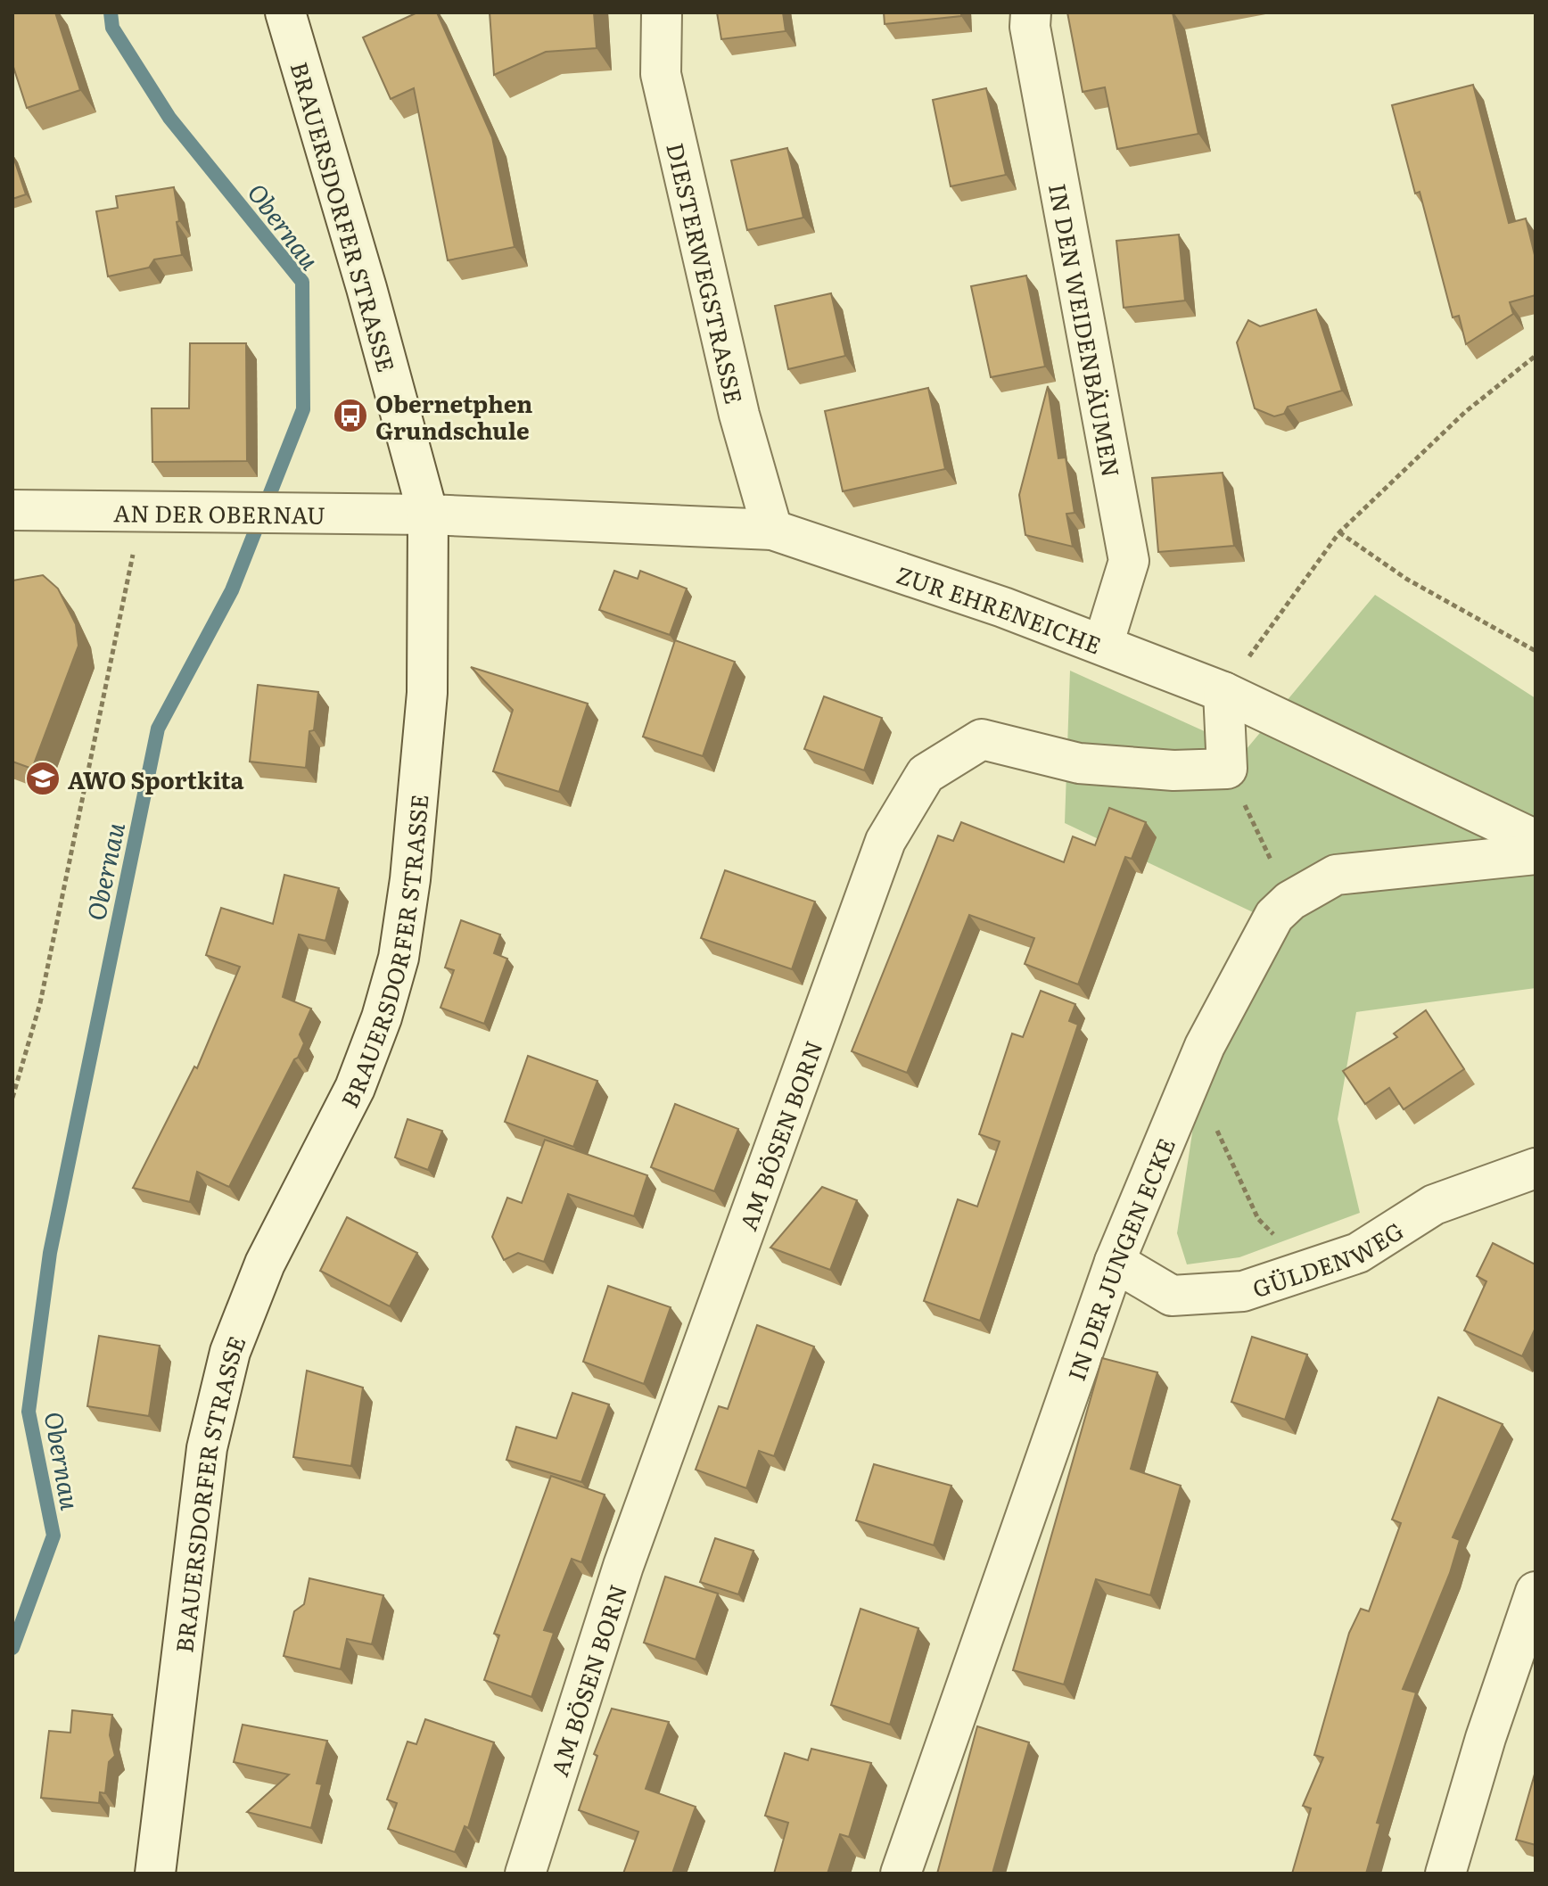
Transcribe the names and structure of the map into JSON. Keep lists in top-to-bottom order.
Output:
{
  "streets": {
    "street": [
      "BRAUERSDORFER STRASSE",
      "DIESTERWEGSTRASSE",
      "IN DEN WEIDENBÄUMEN",
      "AN DER OBERNAU",
      "ZUR EHRENEICHE",
      "AM BÖSEN BORN",
      "GÜLDENWEG",
      "IN DER JUNGEN ECKE"
    ]
  },
  "crossings": [
    ["BRAUERSDORFER STRASSE", "AN DER OBERNAU"],
    ["BRAUERSDORFER STRASSE", "ZUR EHRENEICHE"],
    ["DIESTERWEGSTRASSE", "ZUR EHRENEICHE"],
    ["IN DEN WEIDENBÄUMEN", "ZUR EHRENEICHE"],
    ["AN DER OBERNAU", "ZUR EHRENEICHE"],
    ["GÜLDENWEG", "IN DER JUNGEN ECKE"]
  ],
  "water": ["Obernau"],
  "places": {
    "bus stop": ["Obernetphen Grundschule"],
    "school or university": ["AWO Sportkita"]
  }
}
